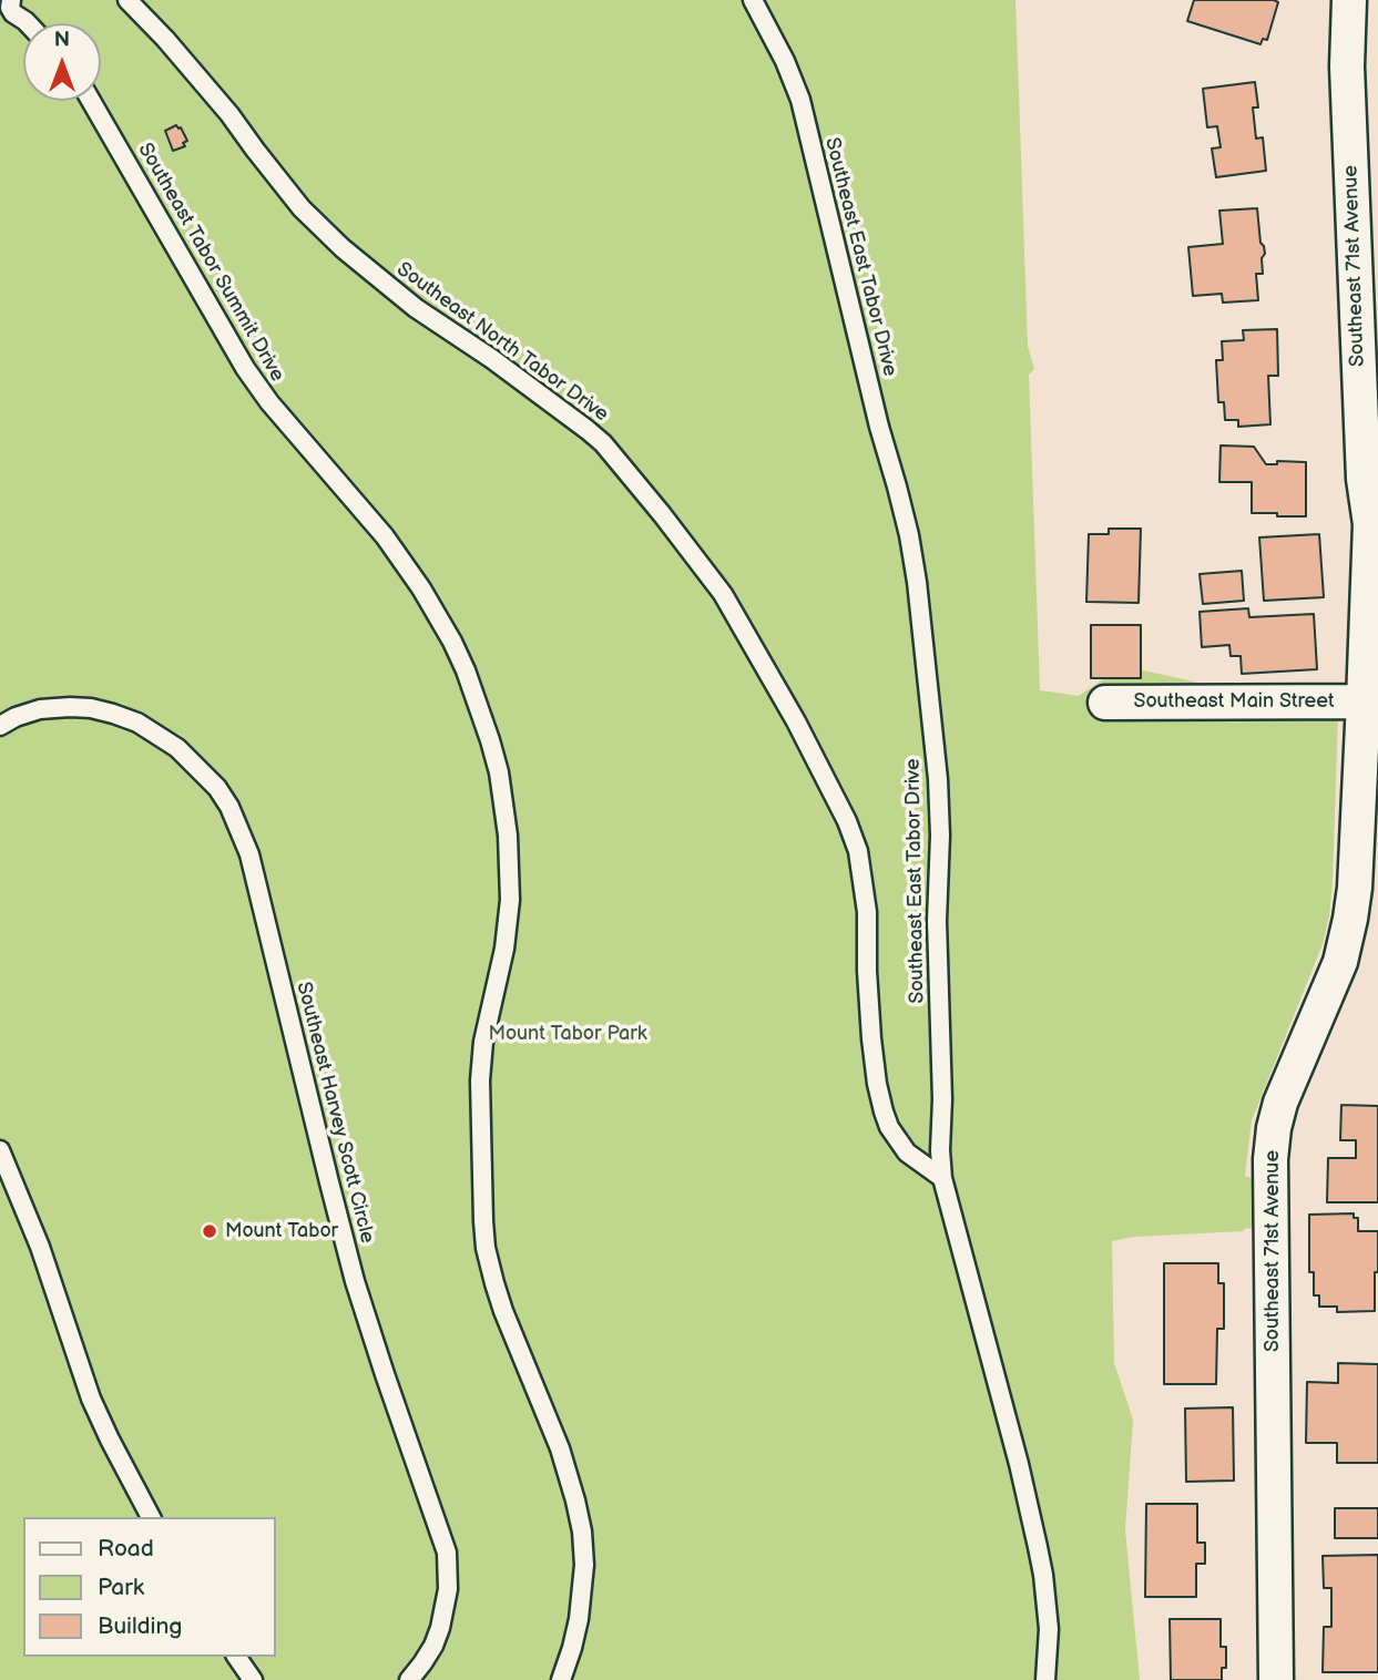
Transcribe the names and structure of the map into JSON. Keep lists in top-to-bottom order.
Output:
{
  "streets": {
    "street": ["Southeast 71st Avenue", "Southeast Main Street"],
    "lane": [
      "Southeast East Tabor Drive",
      "Southeast Tabor Summit Drive",
      "Southeast North Tabor Drive",
      "Southeast Harvey Scott Circle"
    ]
  },
  "crossings": [
    ["Southeast East Tabor Drive", "Southeast North Tabor Drive"],
    ["Southeast 71st Avenue", "Southeast Main Street"]
  ],
  "parks": ["Mount Tabor Park"],
  "places": ["Mount Tabor"],
  "legend": ["Road", "Park", "Building"],
  "north": "top"
}
